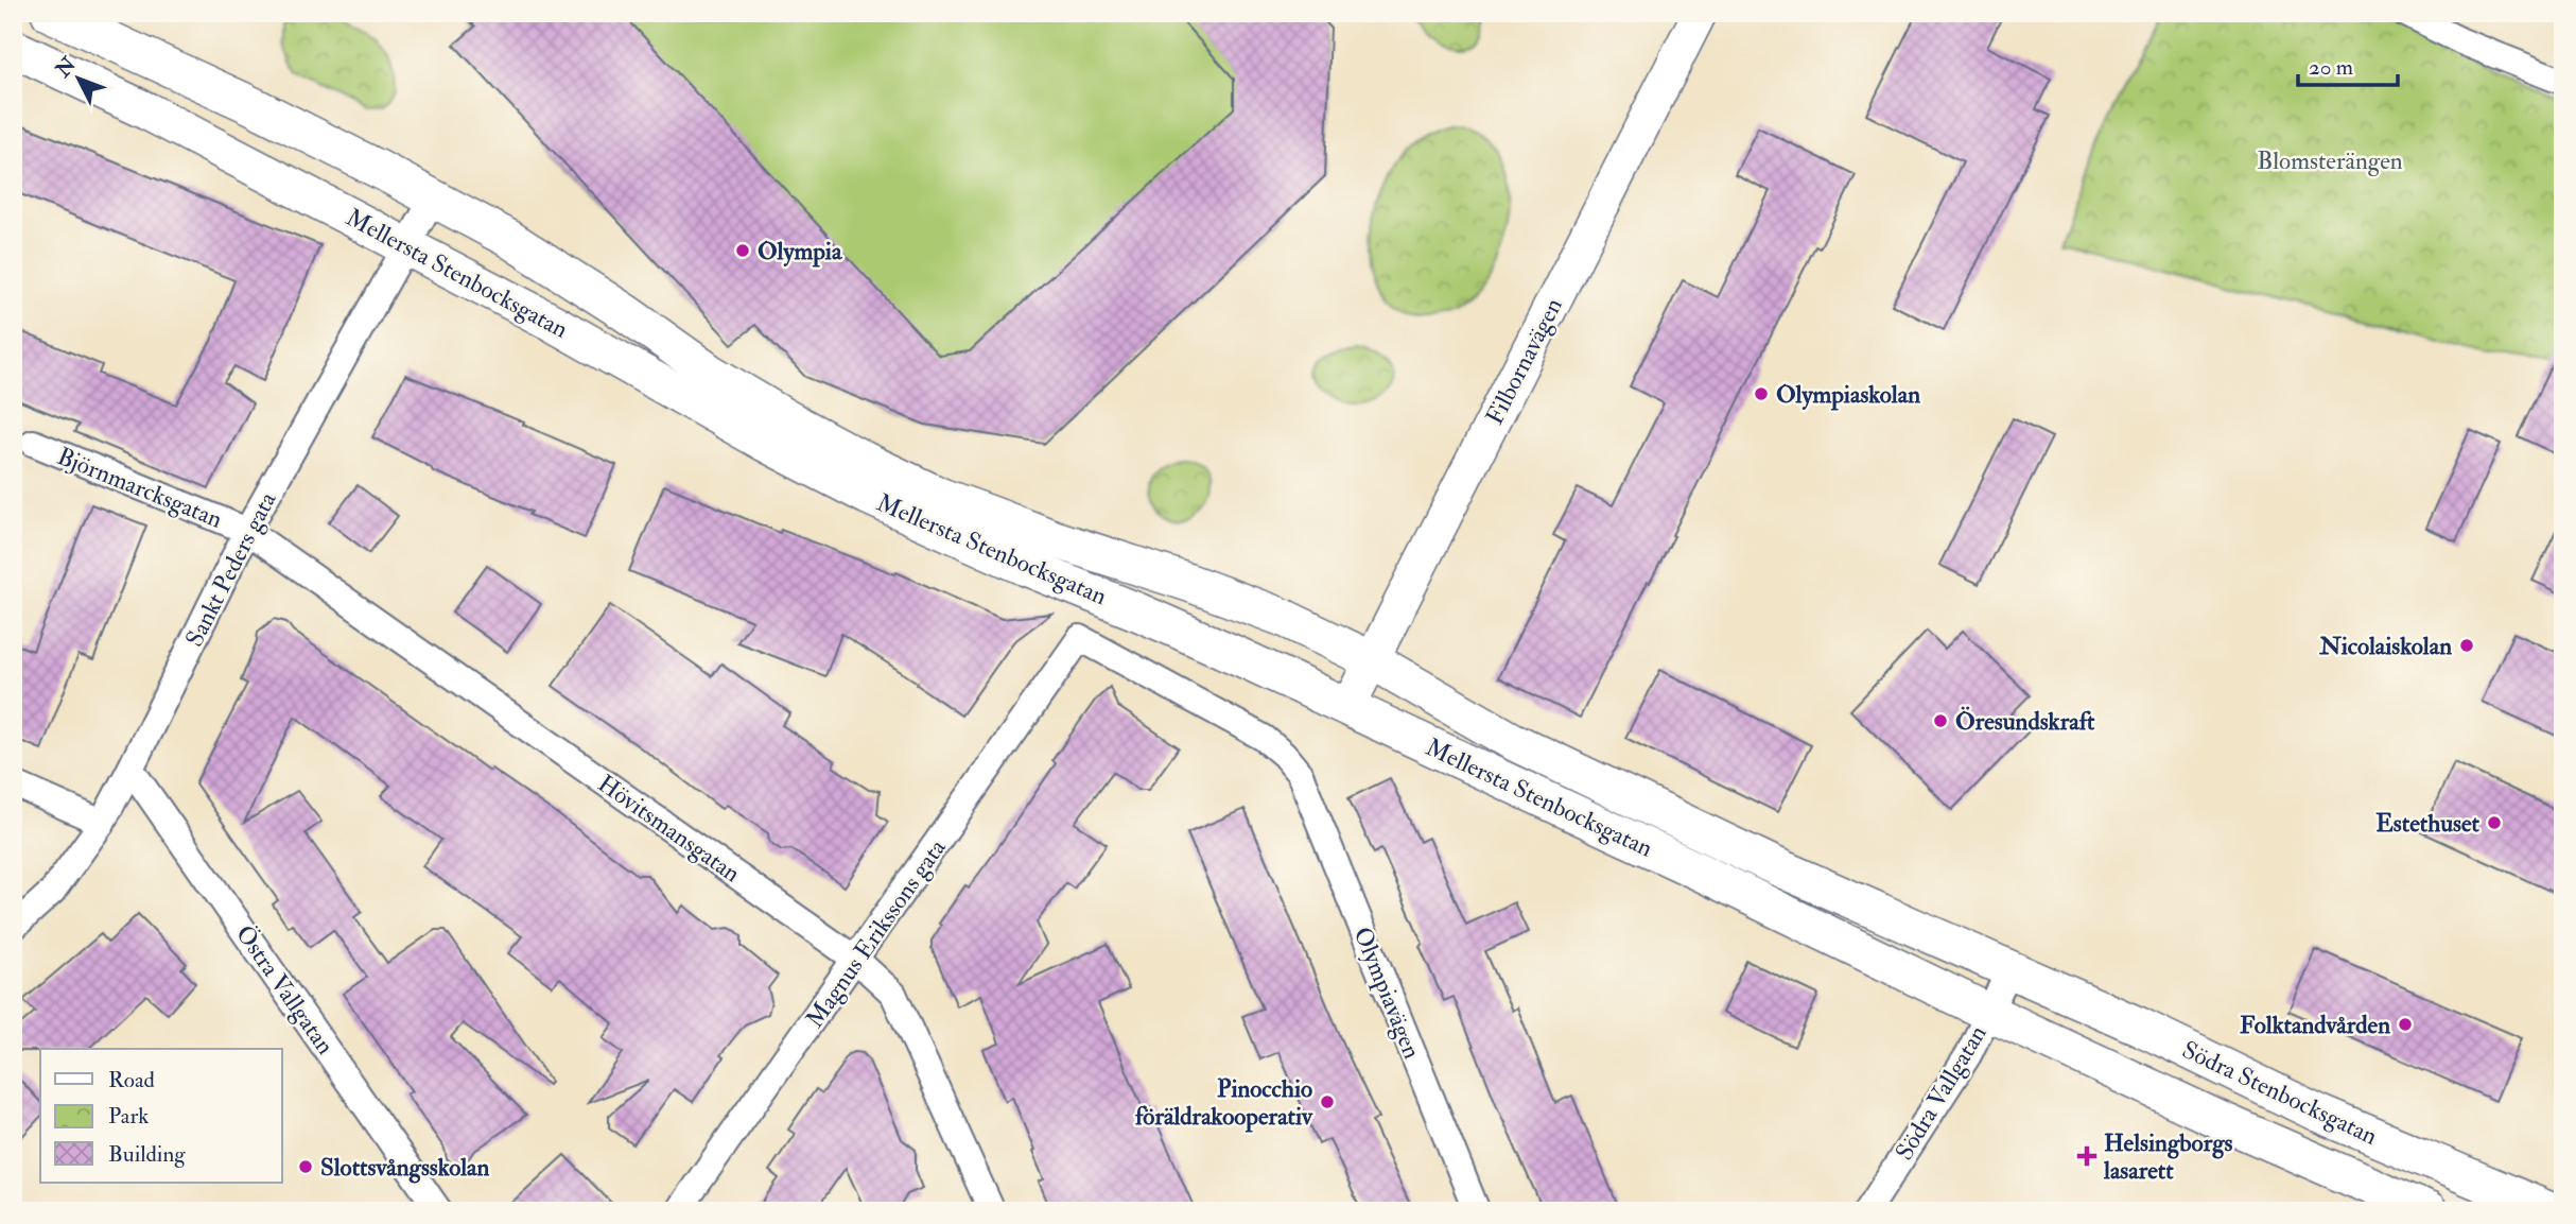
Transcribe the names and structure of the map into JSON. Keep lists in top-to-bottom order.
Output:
{
  "streets": {
    "main road": ["Mellersta Stenbocksgatan", "Södra Stenbocksgatan"],
    "street": [
      "Filbornavägen",
      "Björnmarcksgatan",
      "Sankt Peders gata",
      "Hövitsmansgatan",
      "Magnus Erikssons gata",
      "Östra Vallgatan",
      "Olympiavägen",
      "Södra Vallgatan"
    ]
  },
  "crossings": [
    ["Mellersta Stenbocksgatan", "Filbornavägen"],
    ["Mellersta Stenbocksgatan", "Sankt Peders gata"],
    ["Mellersta Stenbocksgatan", "Södra Vallgatan"],
    ["Mellersta Stenbocksgatan", "Södra Stenbocksgatan"],
    ["Björnmarcksgatan", "Sankt Peders gata"],
    ["Björnmarcksgatan", "Hövitsmansgatan"],
    ["Sankt Peders gata", "Hövitsmansgatan"],
    ["Sankt Peders gata", "Östra Vallgatan"],
    ["Hövitsmansgatan", "Magnus Erikssons gata"],
    ["Magnus Erikssons gata", "Olympiavägen"],
    ["Södra Vallgatan", "Södra Stenbocksgatan"]
  ],
  "parks": ["Blomsterängen"],
  "places": {
    "other": [
      "Olympia",
      "Olympiaskolan",
      "Nicolaiskolan",
      "Öresundskraft",
      "Estethuset",
      "Folktandvården",
      "Pinocchio föräldrakooperativ",
      "Slottsvångsskolan"
    ],
    "health": ["Helsingborgs lasarett"]
  },
  "legend": ["Road", "Park", "Building"],
  "scale_bar": "20 m",
  "north": "top left"
}
